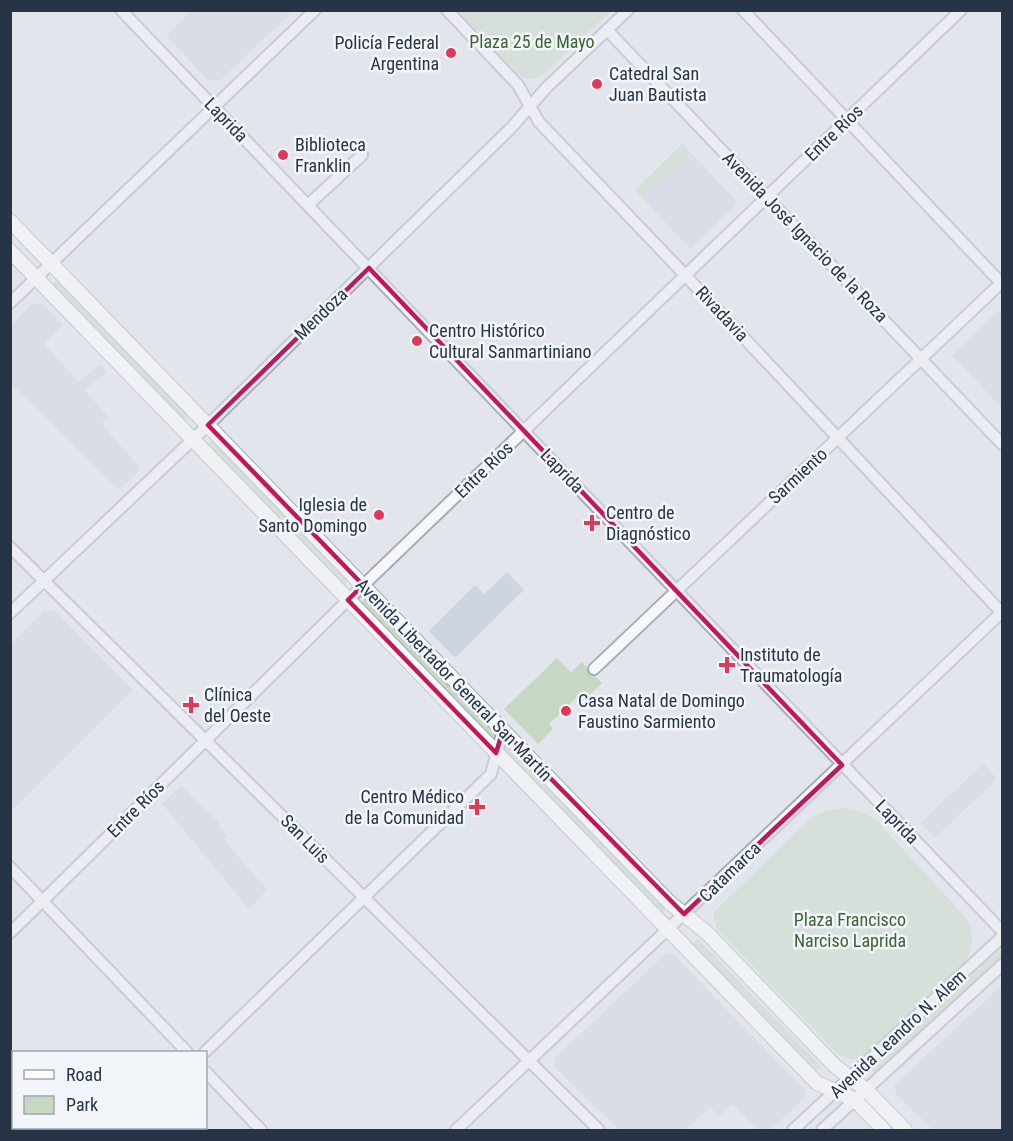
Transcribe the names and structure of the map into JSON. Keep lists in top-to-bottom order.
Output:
{
  "streets": {
    "main road": ["Avenida Libertador General San Martín"],
    "street": [
      "Laprida",
      "Entre Ríos",
      "Avenida José Ignacio de la Roza",
      "Mendoza",
      "Rivadavia",
      "Sarmiento",
      "San Luis",
      "Catamarca",
      "Avenida Leandro N. Alem"
    ]
  },
  "crossings": [
    ["Laprida", "Entre Ríos"],
    ["Laprida", "Mendoza"],
    ["Laprida", "Sarmiento"],
    ["Laprida", "Catamarca"],
    ["Entre Ríos", "Avenida José Ignacio de la Roza"],
    ["Entre Ríos", "Rivadavia"],
    ["Entre Ríos", "Avenida Libertador General San Martín"],
    ["Entre Ríos", "San Luis"],
    ["Avenida José Ignacio de la Roza", "Mendoza"],
    ["Avenida José Ignacio de la Roza", "Sarmiento"],
    ["Mendoza", "Rivadavia"],
    ["Mendoza", "Avenida Libertador General San Martín"],
    ["Mendoza", "San Luis"],
    ["Rivadavia", "Sarmiento"],
    ["Rivadavia", "Catamarca"],
    ["Avenida Libertador General San Martín", "Catamarca"],
    ["Avenida Libertador General San Martín", "Avenida Leandro N. Alem"],
    ["San Luis", "Catamarca"]
  ],
  "parks": ["Plaza 25 de Mayo", "Plaza Francisco Narciso Laprida"],
  "places": {
    "other": [
      "Policía Federal Argentina",
      "Catedral San Juan Bautista",
      "Biblioteca Franklin",
      "Centro Histórico Cultural Sanmartiniano",
      "Iglesia de Santo Domingo",
      "Casa Natal de Domingo Faustino Sarmiento"
    ],
    "health": [
      "Centro de Diagnóstico",
      "Instituto de Traumatología",
      "Clínica del Oeste",
      "Centro Médico de la Comunidad"
    ]
  },
  "legend": ["Road", "Park"]
}
